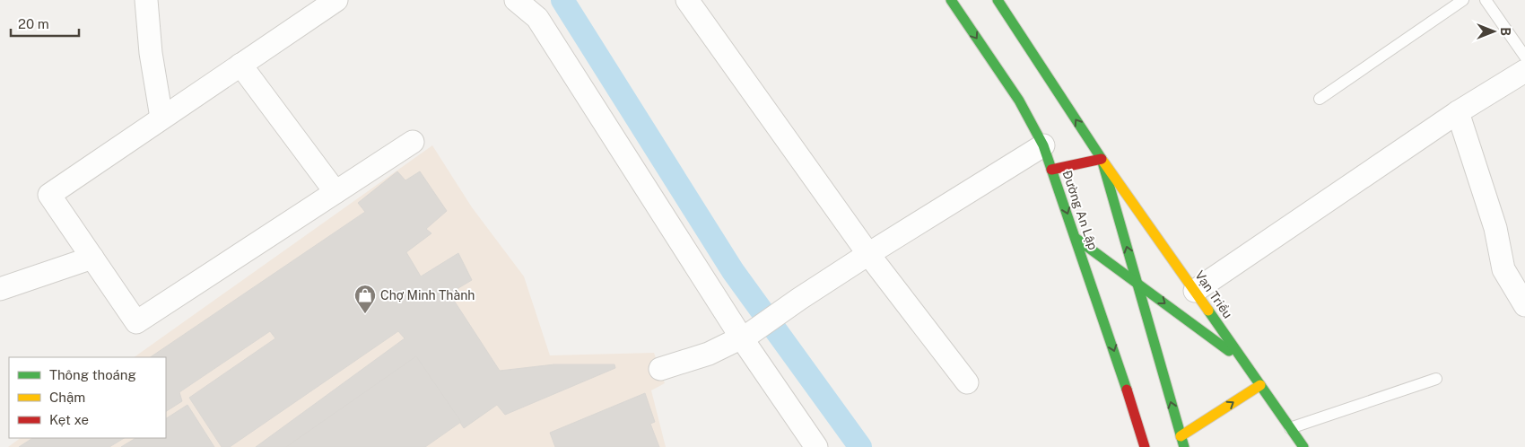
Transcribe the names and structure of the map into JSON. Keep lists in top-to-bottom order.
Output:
{
  "streets": {
    "main road": ["Đường An Lập", "Vạn Triều"]
  },
  "places": {
    "shop": ["Chợ Minh Thành"]
  },
  "legend": ["Thông thoáng", "Chậm", "Kẹt xe"],
  "scale_bar": "20 m",
  "north": "right"
}
